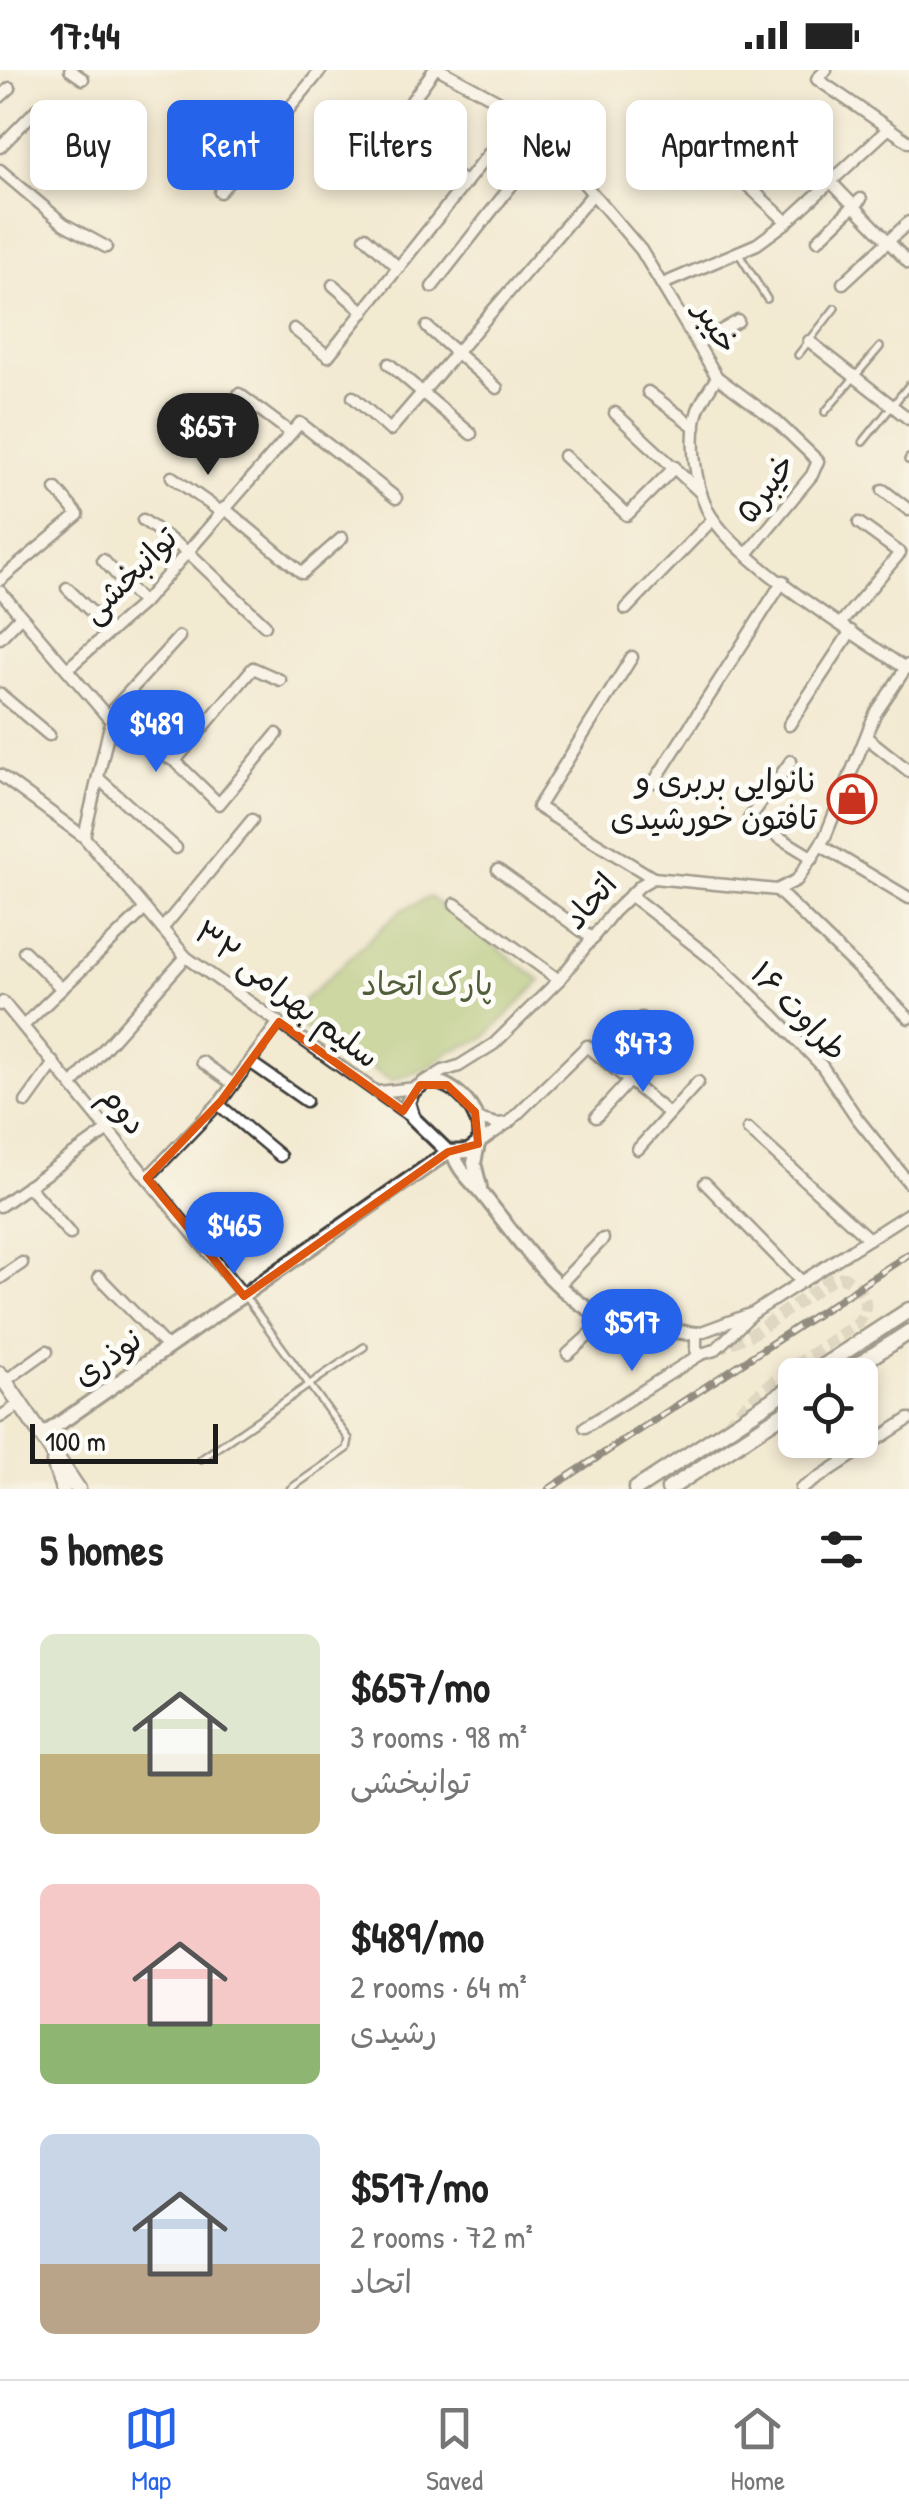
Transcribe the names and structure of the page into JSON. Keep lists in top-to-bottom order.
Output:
{
  "streets": {
    "street": [
      "خیبر",
      "خیبر۵",
      "توانبخشی",
      "اتحاد",
      "سلیم بهرامی ۳۲",
      "طراوت ۱۶",
      "دوم",
      "نوذری"
    ]
  },
  "crossings": [
    ["خیبر", "خیبر۵"],
    ["اتحاد", "سلیم بهرامی ۳۲"],
    ["اتحاد", "طراوت ۱۶"],
    ["دوم", "نوذری"]
  ],
  "parks": ["پارک اتحاد"],
  "places": {
    "shop": ["نانوایی بربری و تافتون خورشیدی"]
  },
  "scale_bar": "100 m",
  "page": {
    "status": "17:44",
    "chip": [
      "Buy",
      "Rent",
      "Filters",
      "New",
      "Apartment"
    ],
    "price": [
      "$657",
      "$489",
      "$473",
      "$465",
      "$517"
    ],
    "scale": "100 m",
    "heading": "5 homes",
    "list": [
      {
        "name": "$657/mo",
        "note": "3 rooms · 98 m² · توانبخشی"
      },
      {
        "name": "$489/mo",
        "note": "2 rooms · 64 m² · رشیدی"
      },
      {
        "name": "$517/mo",
        "note": "2 rooms · 72 m² · اتحاد"
      }
    ],
    "tabs": ["Map", "Saved", "Home"]
  }
}
